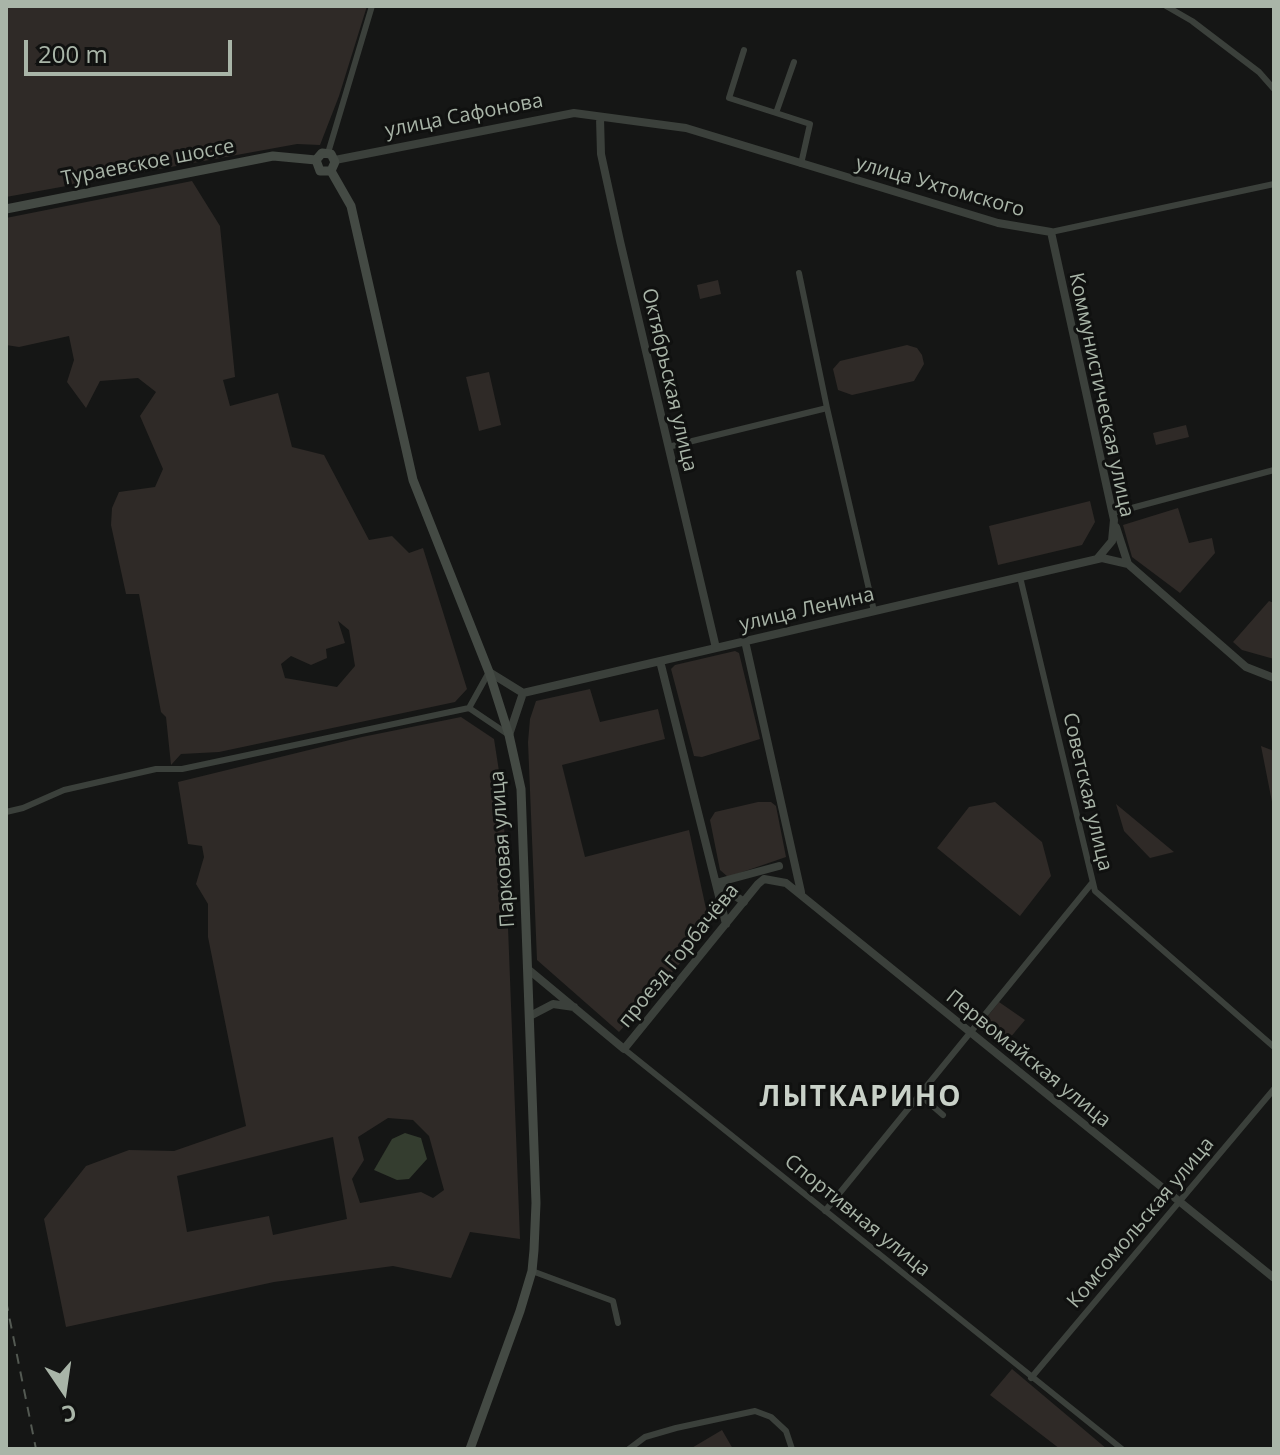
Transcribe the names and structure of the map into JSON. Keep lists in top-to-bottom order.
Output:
{
  "streets": {
    "main road": ["Тураевское шоссе", "Парковая улица"],
    "street": [
      "улица Сафонова",
      "улица Ухтомского",
      "Октябрьская улица",
      "Коммунистическая улица",
      "улица Ленина",
      "Советская улица",
      "проезд Горбачёва",
      "Первомайская улица",
      "Спортивная улица",
      "Комсомольская улица"
    ]
  },
  "crossings": [
    ["улица Сафонова", "улица Ухтомского"],
    ["улица Сафонова", "Октябрьская улица"],
    ["улица Ухтомского", "Октябрьская улица"],
    ["улица Ухтомского", "Коммунистическая улица"],
    ["Октябрьская улица", "улица Ленина"],
    ["Коммунистическая улица", "улица Ленина"],
    ["улица Ленина", "Советская улица"],
    ["Советская улица", "Первомайская улица"],
    ["Советская улица", "Спортивная улица"],
    ["Парковая улица", "Спортивная улица"],
    ["проезд Горбачёва", "Первомайская улица"],
    ["проезд Горбачёва", "Спортивная улица"],
    ["Первомайская улица", "Комсомольская улица"],
    ["Спортивная улица", "Комсомольская улица"]
  ],
  "districts": ["ЛЫТКАРИНО"],
  "scale_bar": "200 m",
  "north": "bottom"
}
